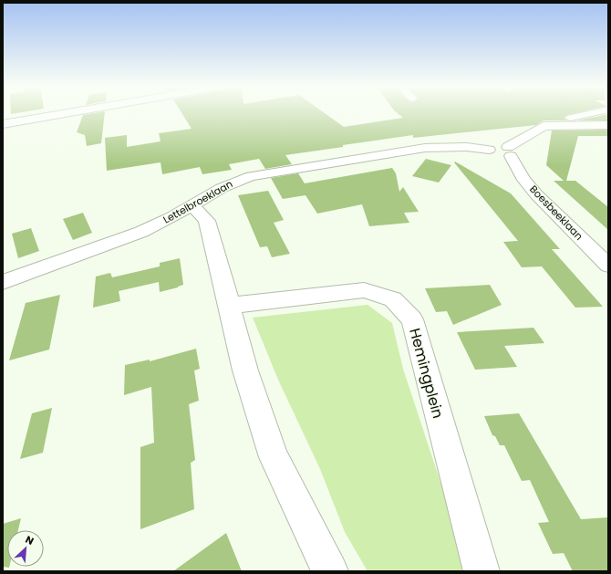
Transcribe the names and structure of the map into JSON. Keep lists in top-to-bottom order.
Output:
{
  "streets": {
    "street": ["Lettelbroeklaan", "Boesbeeklaan", "Hemingplein"]
  },
  "crossings": [
    ["Lettelbroeklaan", "Boesbeeklaan"]
  ],
  "north": "top right"
}
